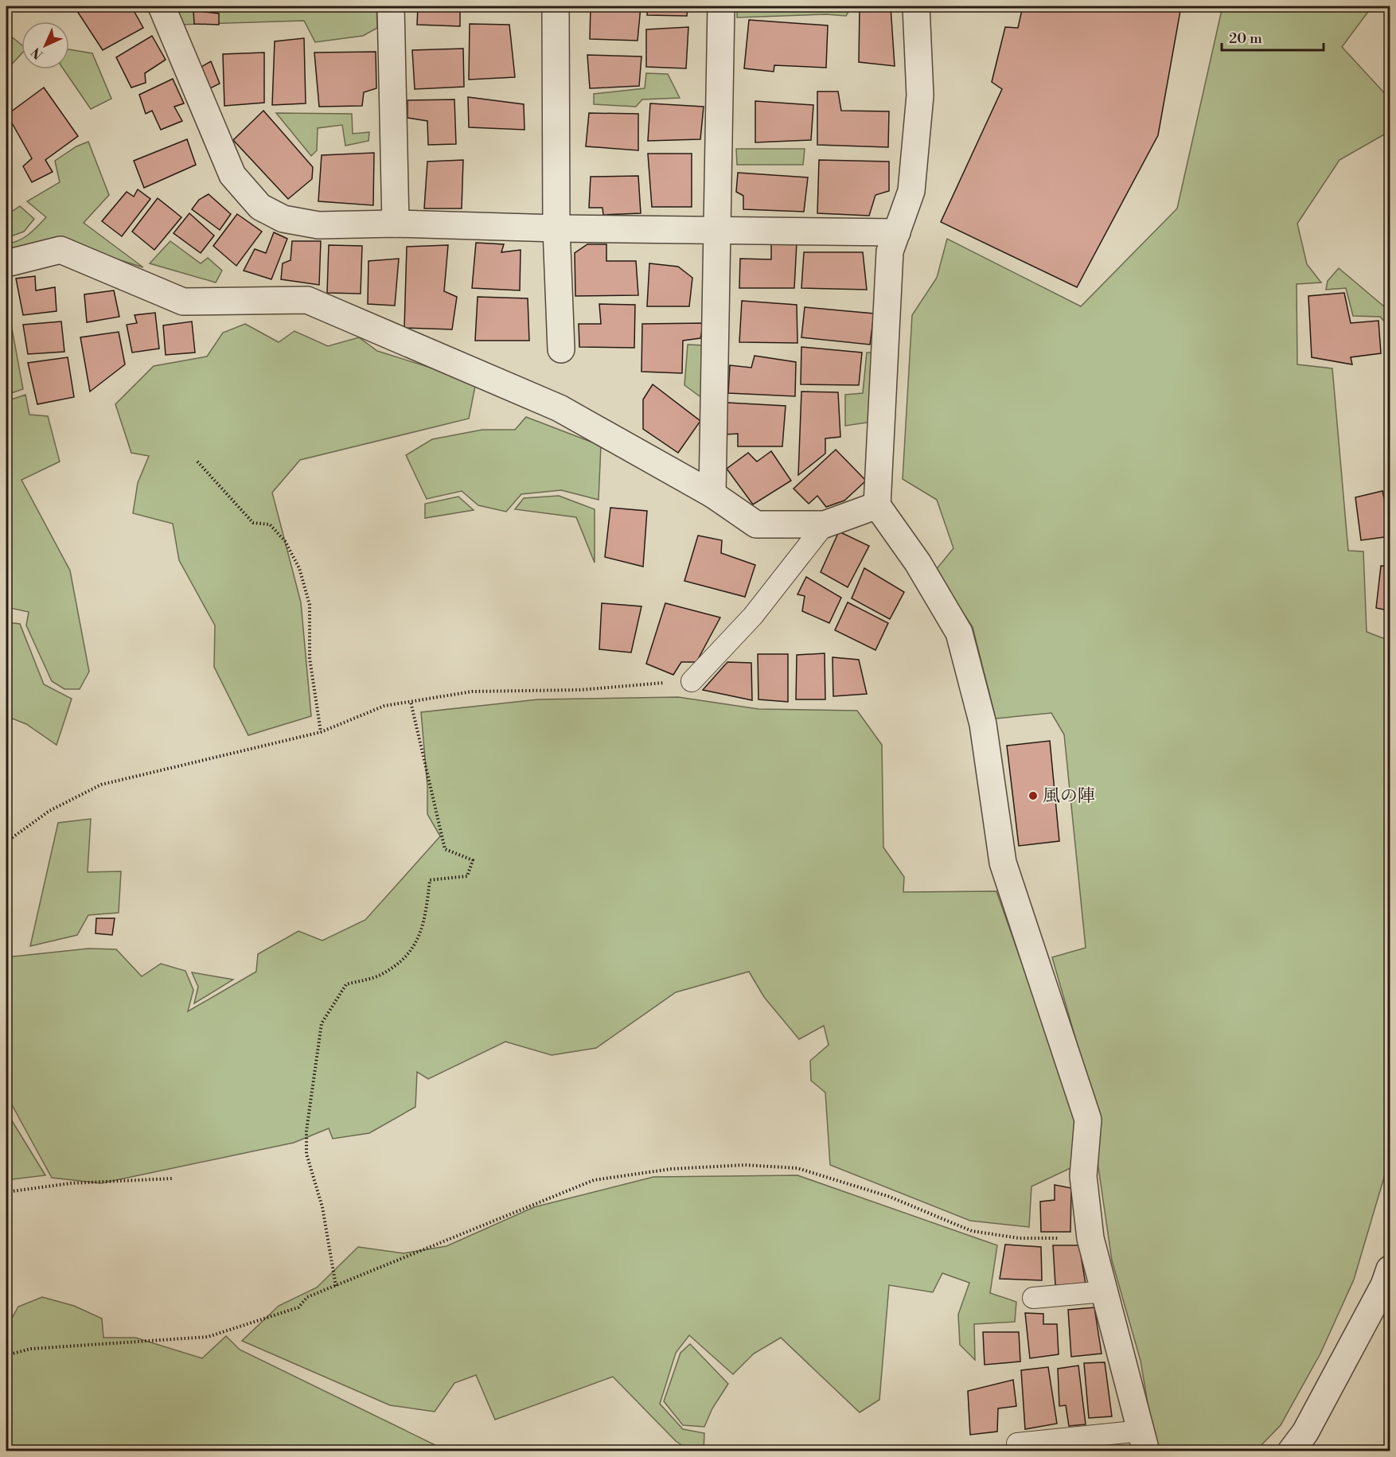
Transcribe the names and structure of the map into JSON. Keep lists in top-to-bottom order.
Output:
{
  "places": ["風の陣"],
  "scale_bar": "20 m",
  "north": "bottom left"
}
